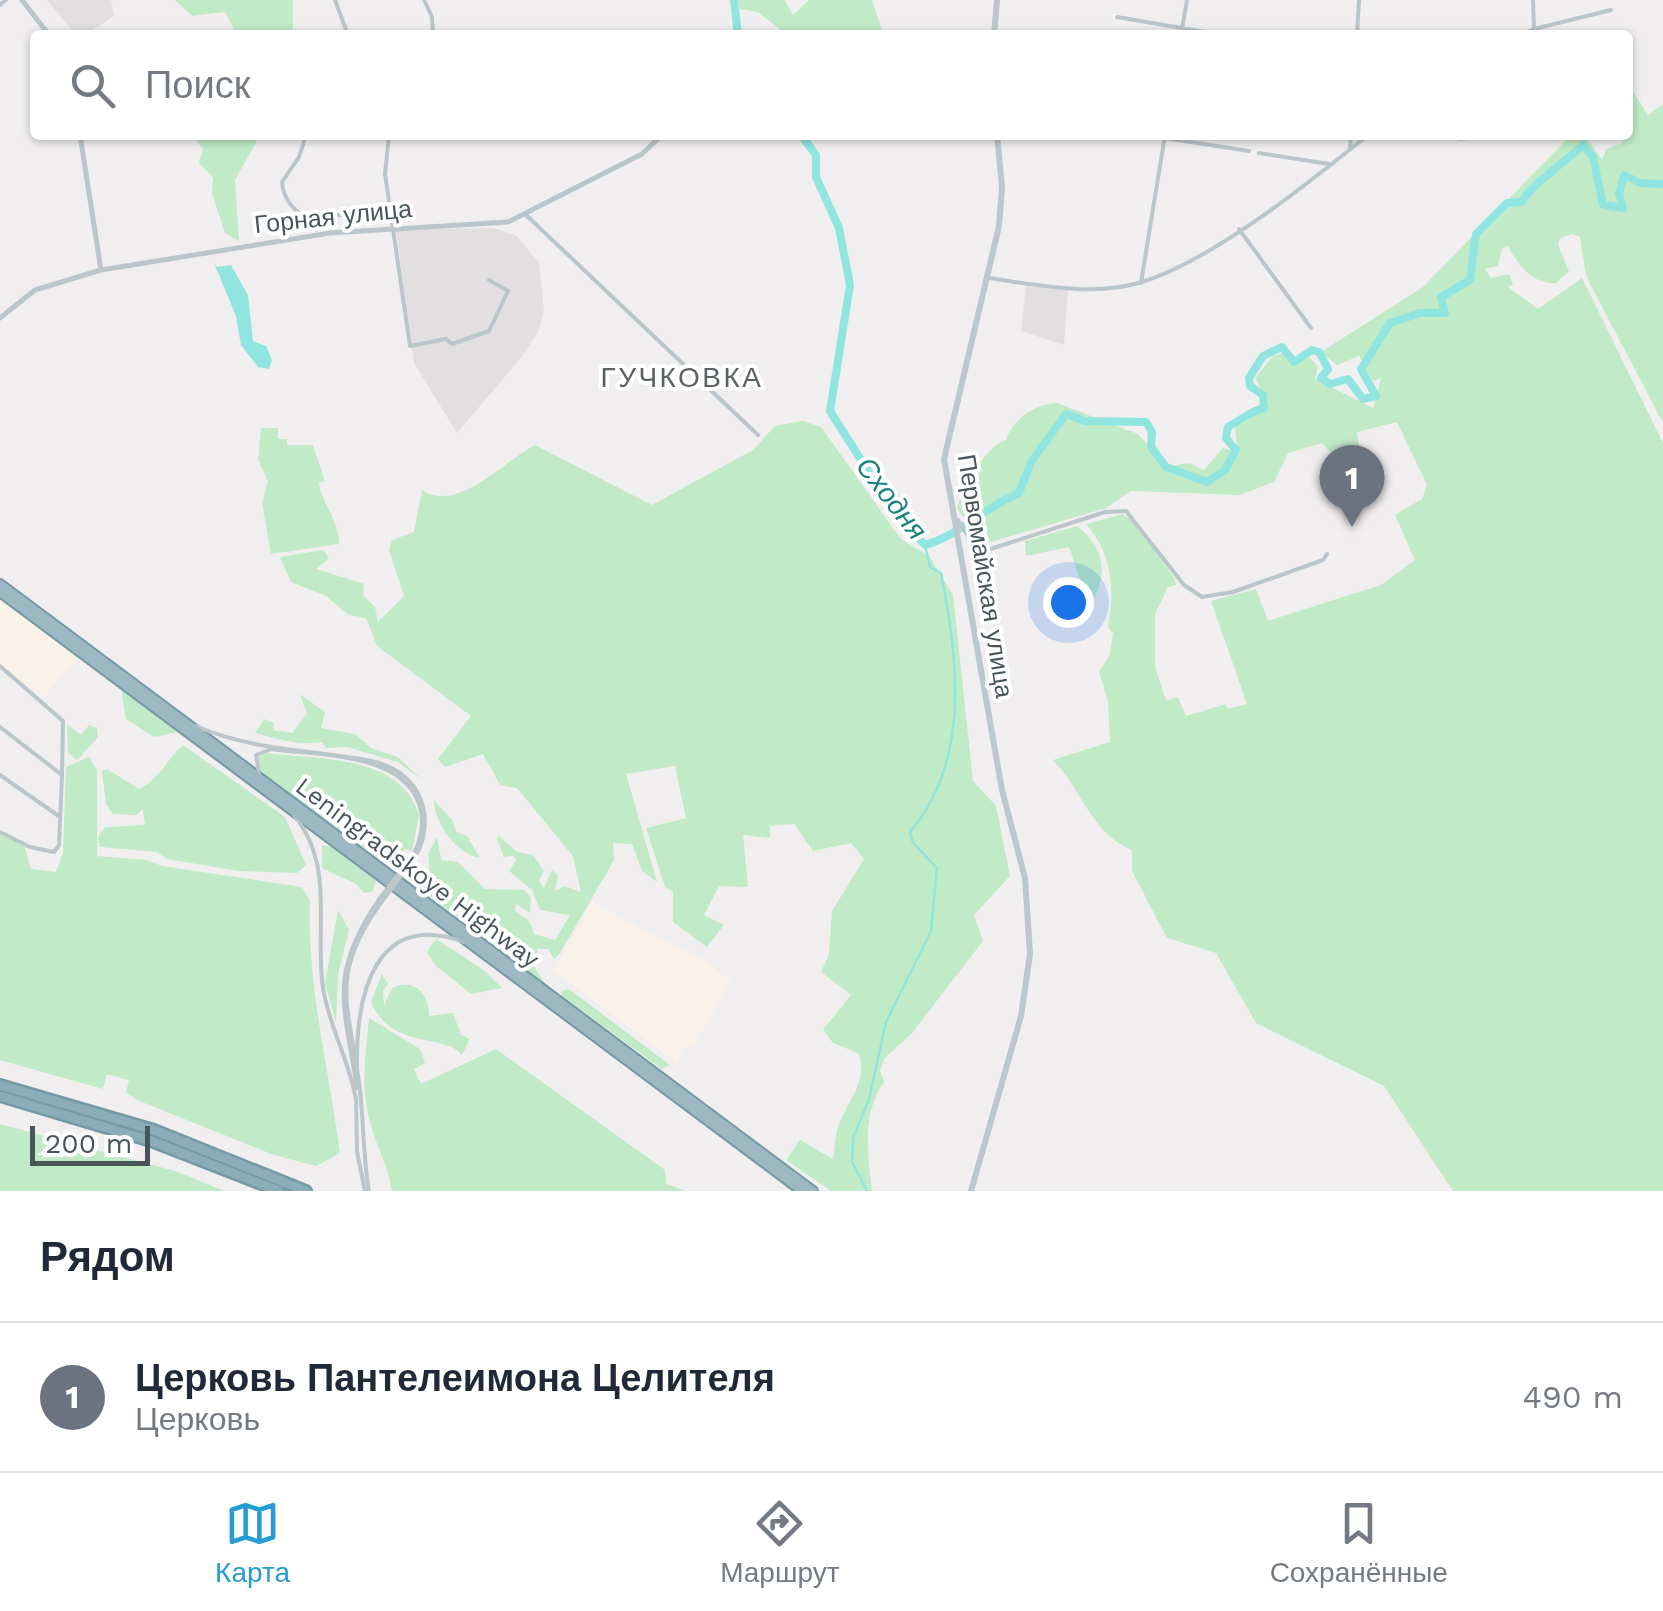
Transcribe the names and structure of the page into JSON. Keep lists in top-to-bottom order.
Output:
{
  "streets": {
    "highway": ["Leningradskoye Highway"],
    "main road": ["Первомайская улица"],
    "street": ["Горная улица"]
  },
  "districts": ["ГУЧКОВКА"],
  "water": ["Сходня"],
  "scale_bar": "200 m",
  "page": {
    "search": "Поиск",
    "pins": "1",
    "scale": "200 m",
    "heading": "Рядом",
    "list": [
      {
        "mark": "1",
        "name": "Церковь Пантелеимона Целителя",
        "note": "Церковь",
        "value": "490 m"
      }
    ],
    "nav": ["Карта", "Маршрут", "Сохранённые"]
  }
}
